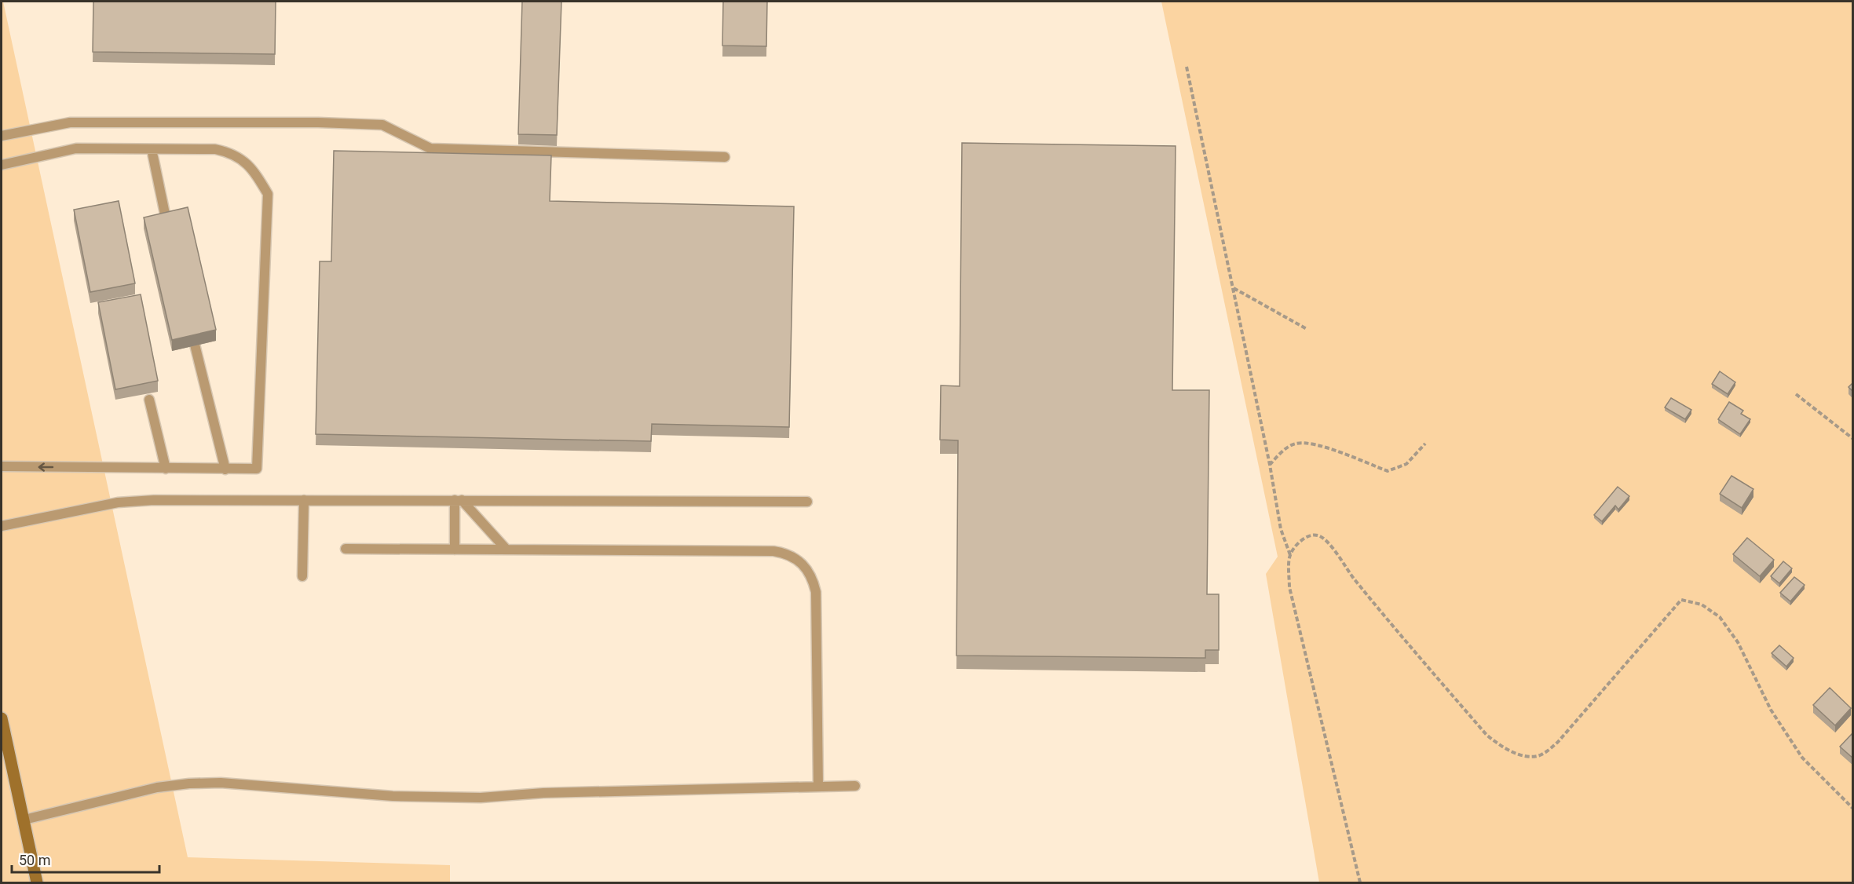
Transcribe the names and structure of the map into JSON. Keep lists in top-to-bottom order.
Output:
{
  "scale_bar": "50 m"
}
